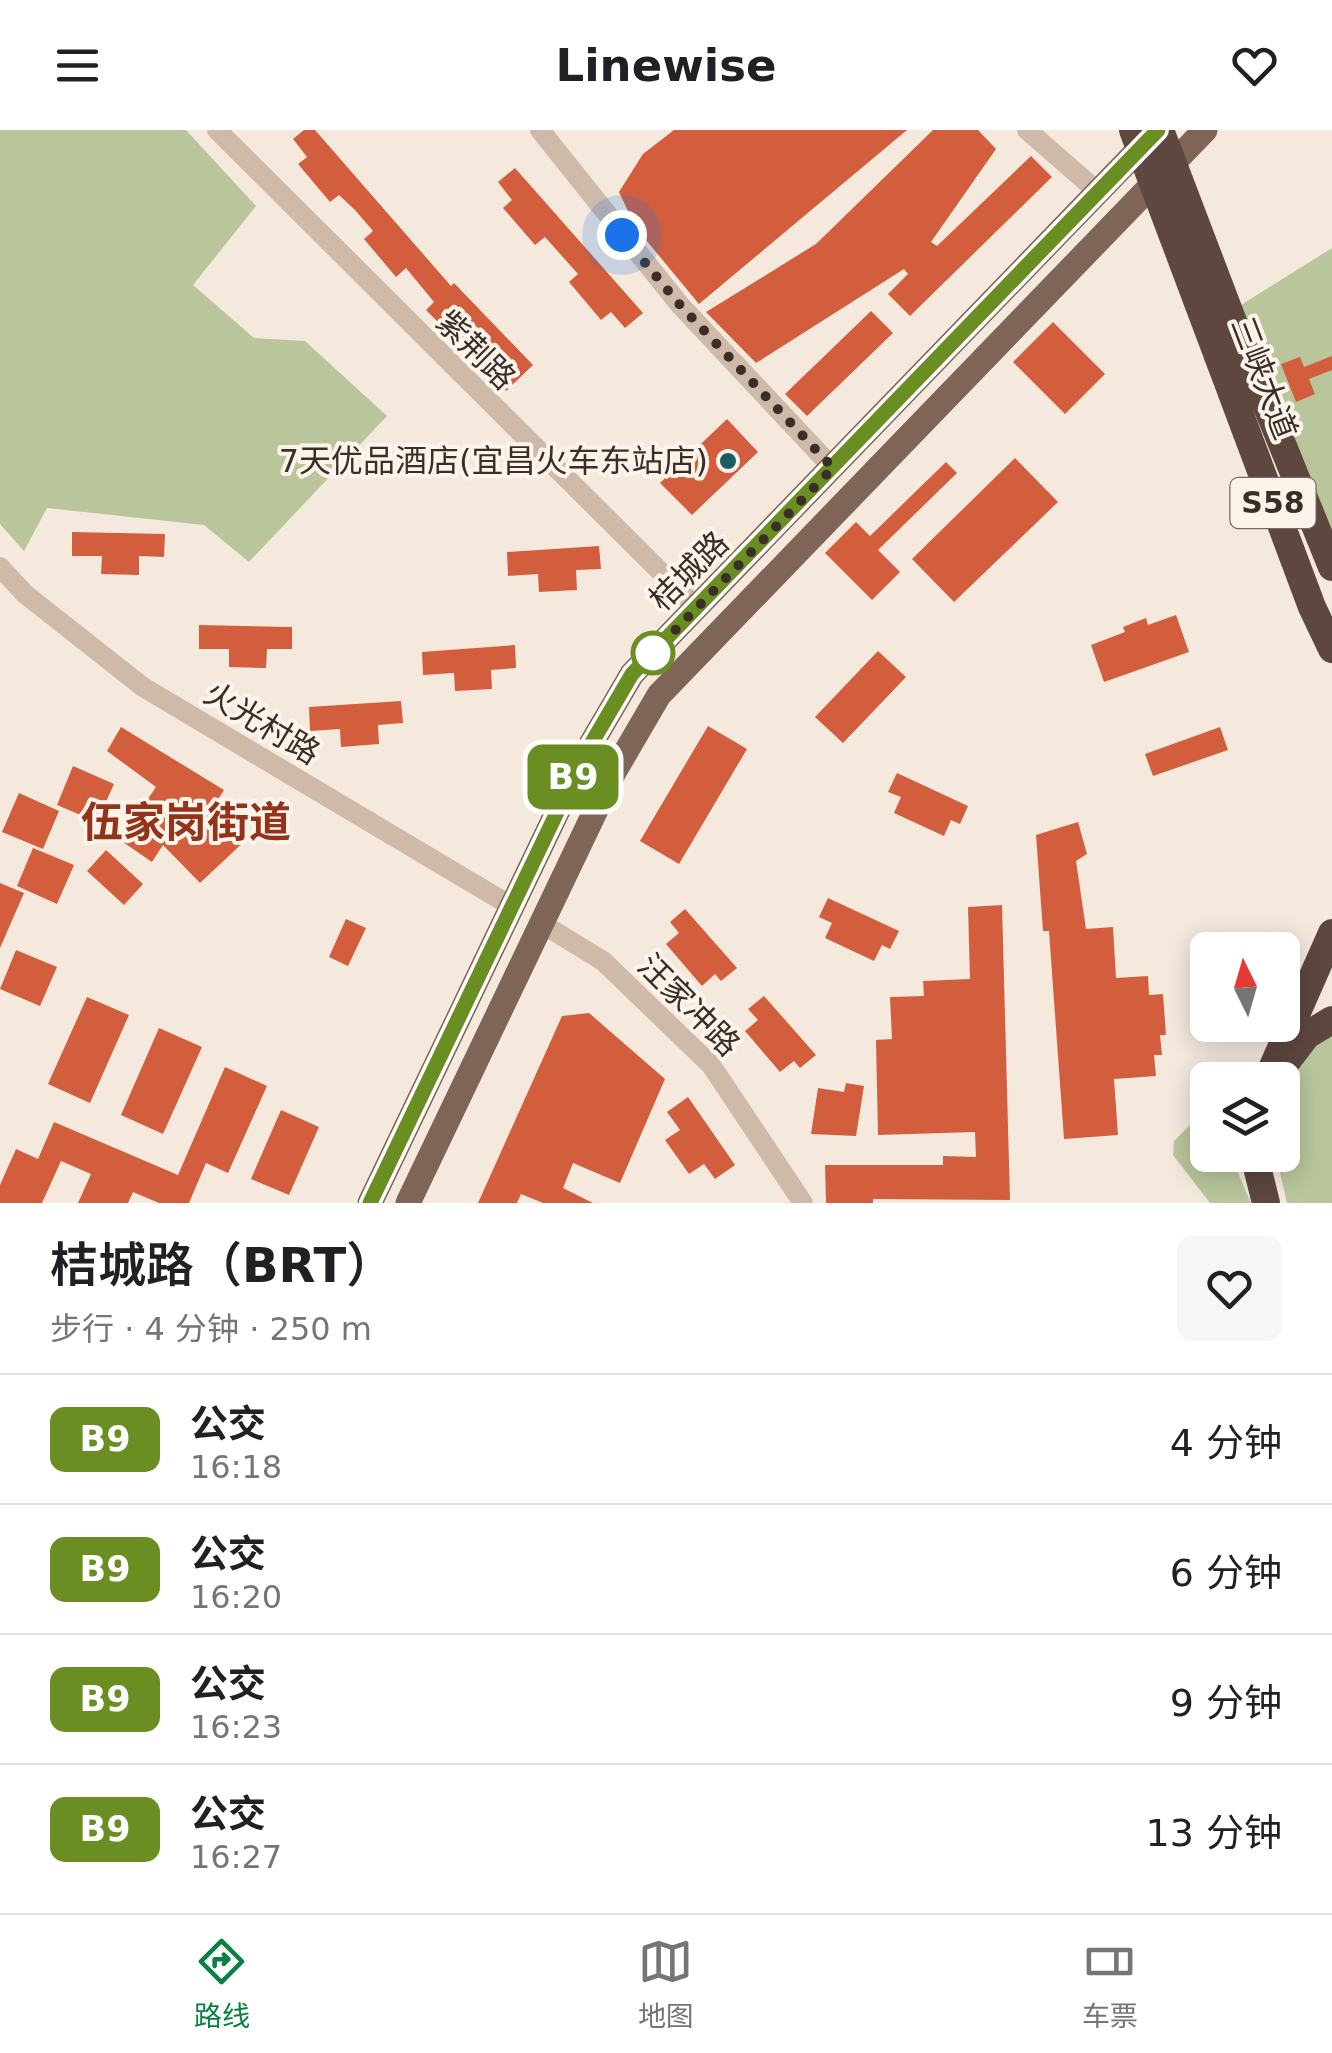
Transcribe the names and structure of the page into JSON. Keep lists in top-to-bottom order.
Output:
{
  "streets": {
    "highway": ["三峡大道", "S58"],
    "main road": ["桔城路"],
    "street": ["紫荆路", "火光村路", "汪家冲路"]
  },
  "crossings": [
    ["紫荆路", "桔城路"],
    ["三峡大道", "桔城路"],
    ["桔城路", "火光村路"],
    ["桔城路", "汪家冲路"]
  ],
  "districts": ["伍家岗街道"],
  "places": ["7天优品酒店(宜昌火车东站店)"],
  "lines": ["bus line B9"],
  "north": "top",
  "page": {
    "header": "Linewise",
    "on_map": "B9",
    "heading": ["桔城路（BRT）", "步行 · 4 分钟 · 250 m"],
    "list": [
      {
        "mark": "B9",
        "name": "公交",
        "note": "16:18",
        "value": "4 分钟"
      },
      {
        "mark": "B9",
        "name": "公交",
        "note": "16:20",
        "value": "6 分钟"
      },
      {
        "mark": "B9",
        "name": "公交",
        "note": "16:23",
        "value": "9 分钟"
      },
      {
        "mark": "B9",
        "name": "公交",
        "note": "16:27",
        "value": "13 分钟"
      }
    ],
    "tabs": ["路线", "地图", "车票"]
  }
}
